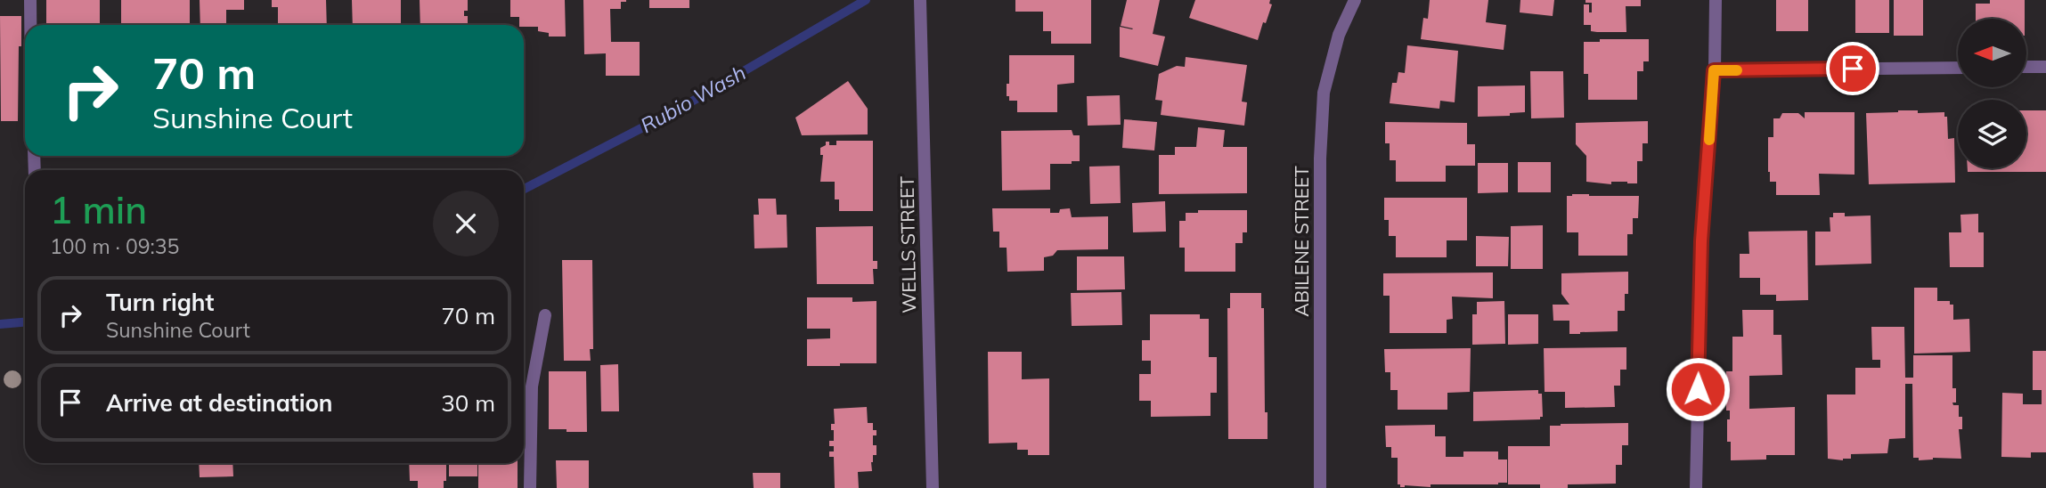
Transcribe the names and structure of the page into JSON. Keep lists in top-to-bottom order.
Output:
{
  "streets": {
    "street": ["ABILENE STREET", "WELLS STREET"]
  },
  "water": ["Rubio Wash"],
  "north": "left",
  "page": {
    "turn": ["70 m", "Sunshine Court"],
    "heading": ["1 min", "100 m · 09:35"],
    "list": [
      {
        "name": "Turn right",
        "note": "Sunshine Court",
        "value": "70 m"
      },
      {
        "name": "Arrive at destination",
        "value": "30 m"
      }
    ]
  }
}
